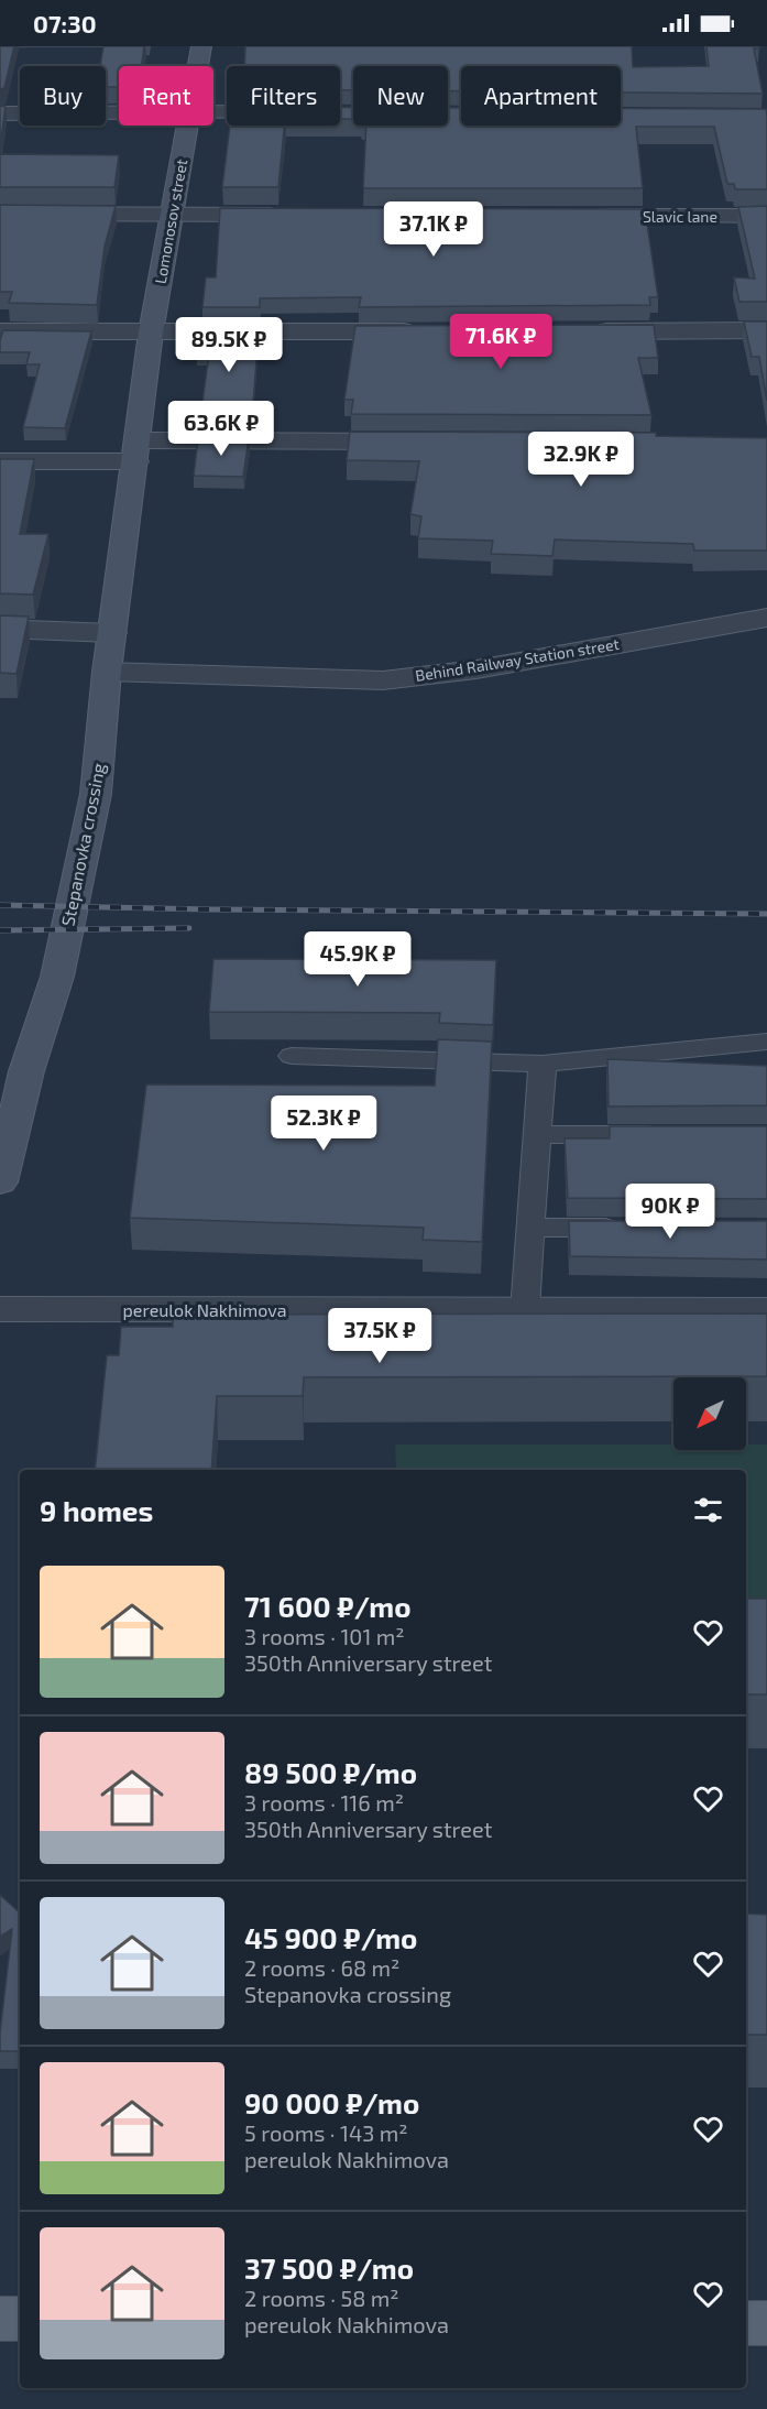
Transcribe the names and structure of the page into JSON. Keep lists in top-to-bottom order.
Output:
{
  "streets": {
    "street": [
      "Slavic lane",
      "Lomonosov street",
      "Behind Railway Station street",
      "Stepanovka crossing",
      "pereulok Nakhimova"
    ]
  },
  "crossings": [
    ["Lomonosov street", "Stepanovka crossing"],
    ["Behind Railway Station street", "Stepanovka crossing"]
  ],
  "north": "bottom left",
  "page": {
    "status": "07:30",
    "chip": [
      "Buy",
      "Rent",
      "Filters",
      "New",
      "Apartment"
    ],
    "price": [
      "37.1K ₽",
      "71.6K ₽",
      "89.5K ₽",
      "63.6K ₽",
      "32.9K ₽",
      "45.9K ₽",
      "52.3K ₽",
      "90K ₽",
      "37.5K ₽"
    ],
    "heading": "9 homes",
    "list": [
      {
        "name": "71 600 ₽/mo",
        "note": "3 rooms · 101 m² · 350th Anniversary street"
      },
      {
        "name": "89 500 ₽/mo",
        "note": "3 rooms · 116 m² · 350th Anniversary street"
      },
      {
        "name": "45 900 ₽/mo",
        "note": "2 rooms · 68 m² · Stepanovka crossing"
      },
      {
        "name": "90 000 ₽/mo",
        "note": "5 rooms · 143 m² · pereulok Nakhimova"
      },
      {
        "name": "37 500 ₽/mo",
        "note": "2 rooms · 58 m² · pereulok Nakhimova"
      }
    ]
  }
}
